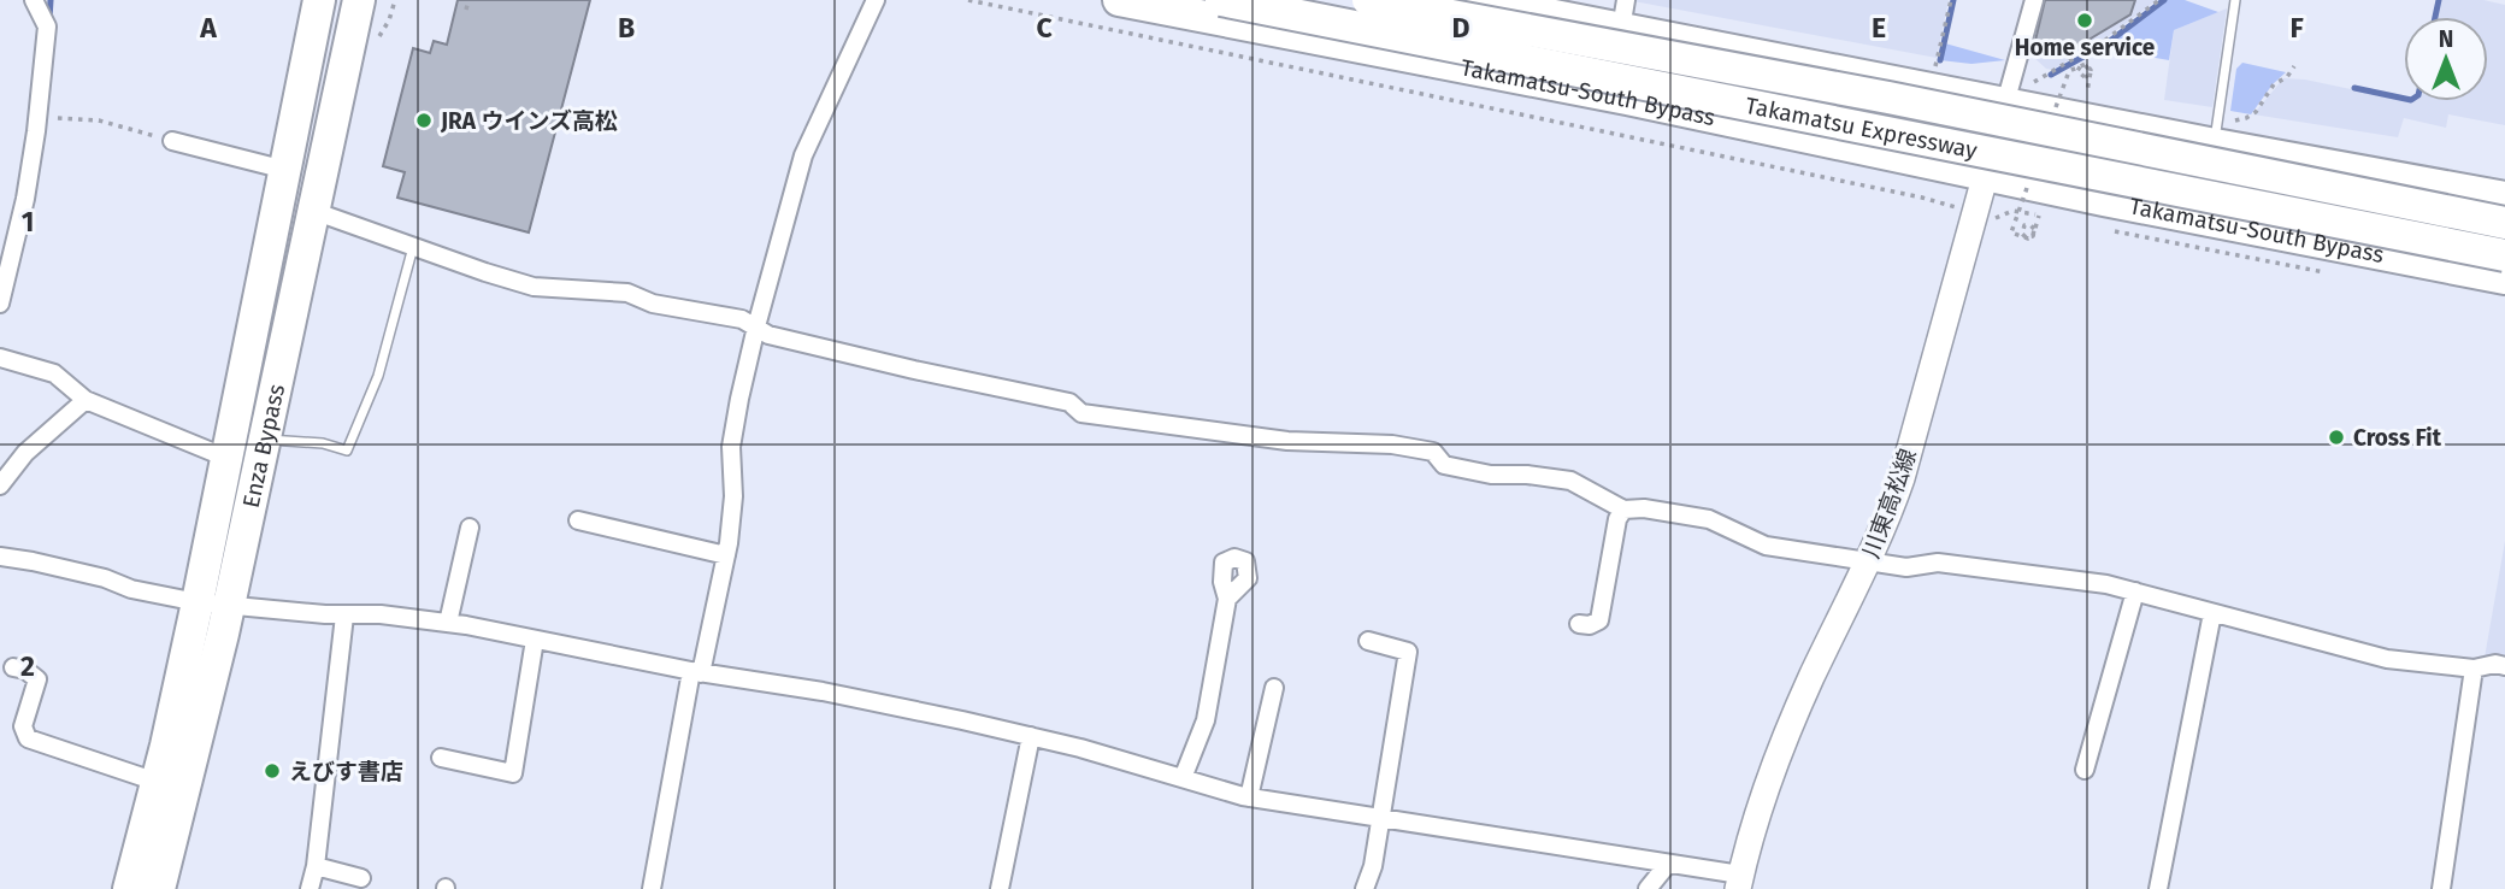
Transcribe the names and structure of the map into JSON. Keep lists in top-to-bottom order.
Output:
{
  "streets": {
    "highway": ["Takamatsu-South Bypass", "Takamatsu Expressway", "Enza Bypass"],
    "main road": ["川東高松線"]
  },
  "crossings": [
    ["Takamatsu-South Bypass", "川東高松線"]
  ],
  "places": [
    "Home service",
    "JRA ウインズ高松",
    "Cross Fit",
    "えびす書店"
  ],
  "north": "top",
  "grid": {
    "columns": [
      "A",
      "B",
      "C",
      "D",
      "E",
      "F"
    ],
    "rows": ["1", "2"]
  }
}
